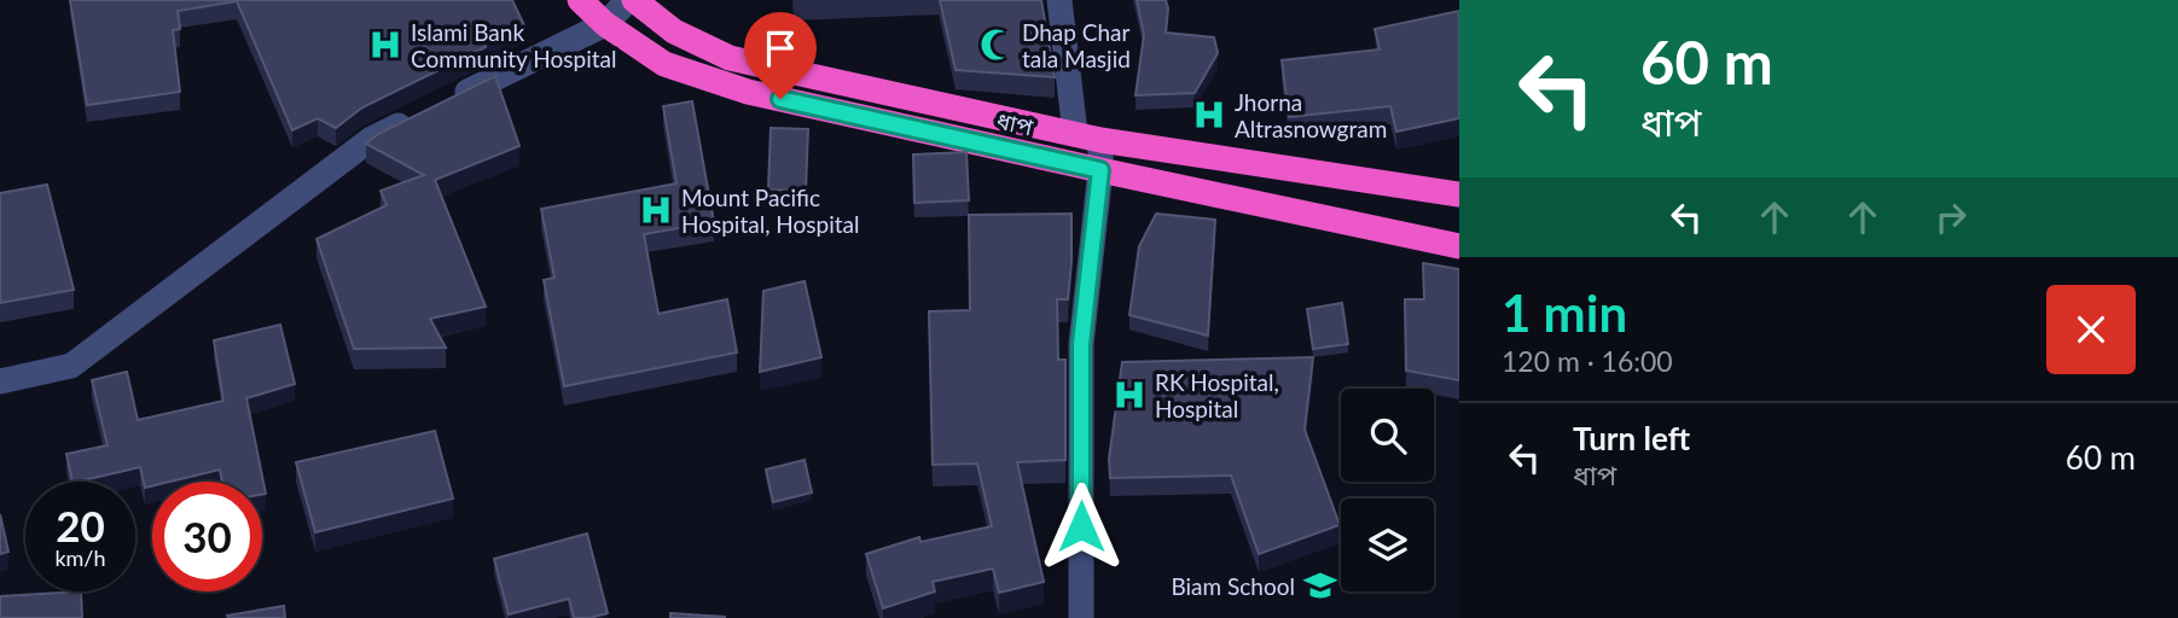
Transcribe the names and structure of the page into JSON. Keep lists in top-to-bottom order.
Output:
{
  "streets": {
    "highway": ["ধাপ"]
  },
  "places": {
    "hospital": [
      "Islami Bank Community Hospital",
      "Jhorna Altrasnowgram",
      "Mount Pacific Hospital, Hospital",
      "RK Hospital, Hospital"
    ],
    "mosque": ["Dhap Char tala Masjid"],
    "school or university": ["Biam School"]
  },
  "page": {
    "turn": ["60 m", "ধাপ"],
    "heading": ["1 min", "120 m · 16:00"],
    "list": [
      {
        "name": "Turn left",
        "note": "ধাপ",
        "value": "60 m"
      }
    ],
    "speed": "20 km/h",
    "limit": "30"
  }
}
